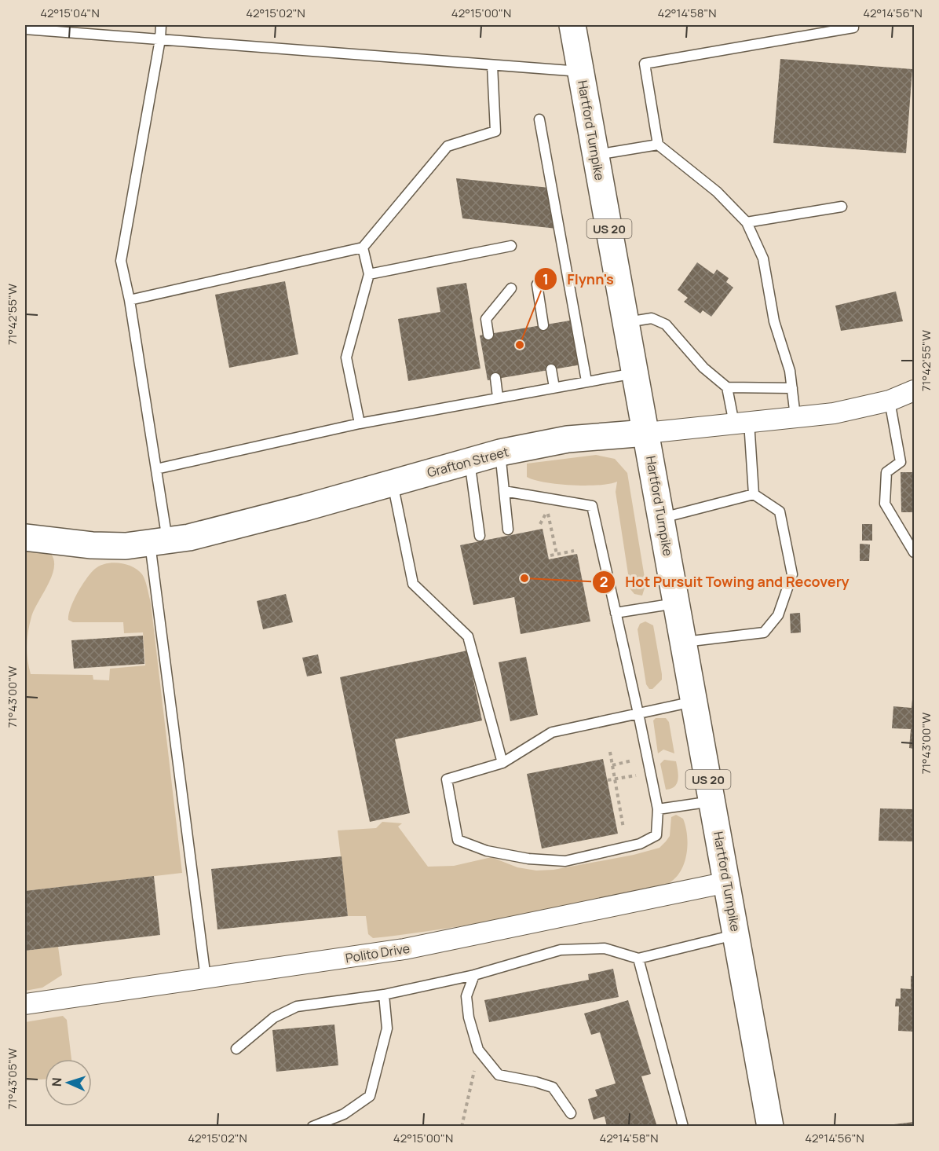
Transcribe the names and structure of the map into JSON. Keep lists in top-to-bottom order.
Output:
{
  "streets": {
    "main road": ["Hartford Turnpike", "US 20", "Grafton Street"],
    "street": ["Polito Drive"]
  },
  "crossings": [
    ["Hartford Turnpike", "Grafton Street"],
    ["Hartford Turnpike", "Polito Drive"]
  ],
  "places": ["Flynn's", "Hot Pursuit Towing and Recovery"],
  "north": "left",
  "coordinates": [
    "42°15'04\"N",
    "42°15'02\"N",
    "42°15'00\"N",
    "42°14'58\"N",
    "42°14'56\"N",
    "71°42'55\"W",
    "71°43'00\"W",
    "71°43'05\"W"
  ]
}
